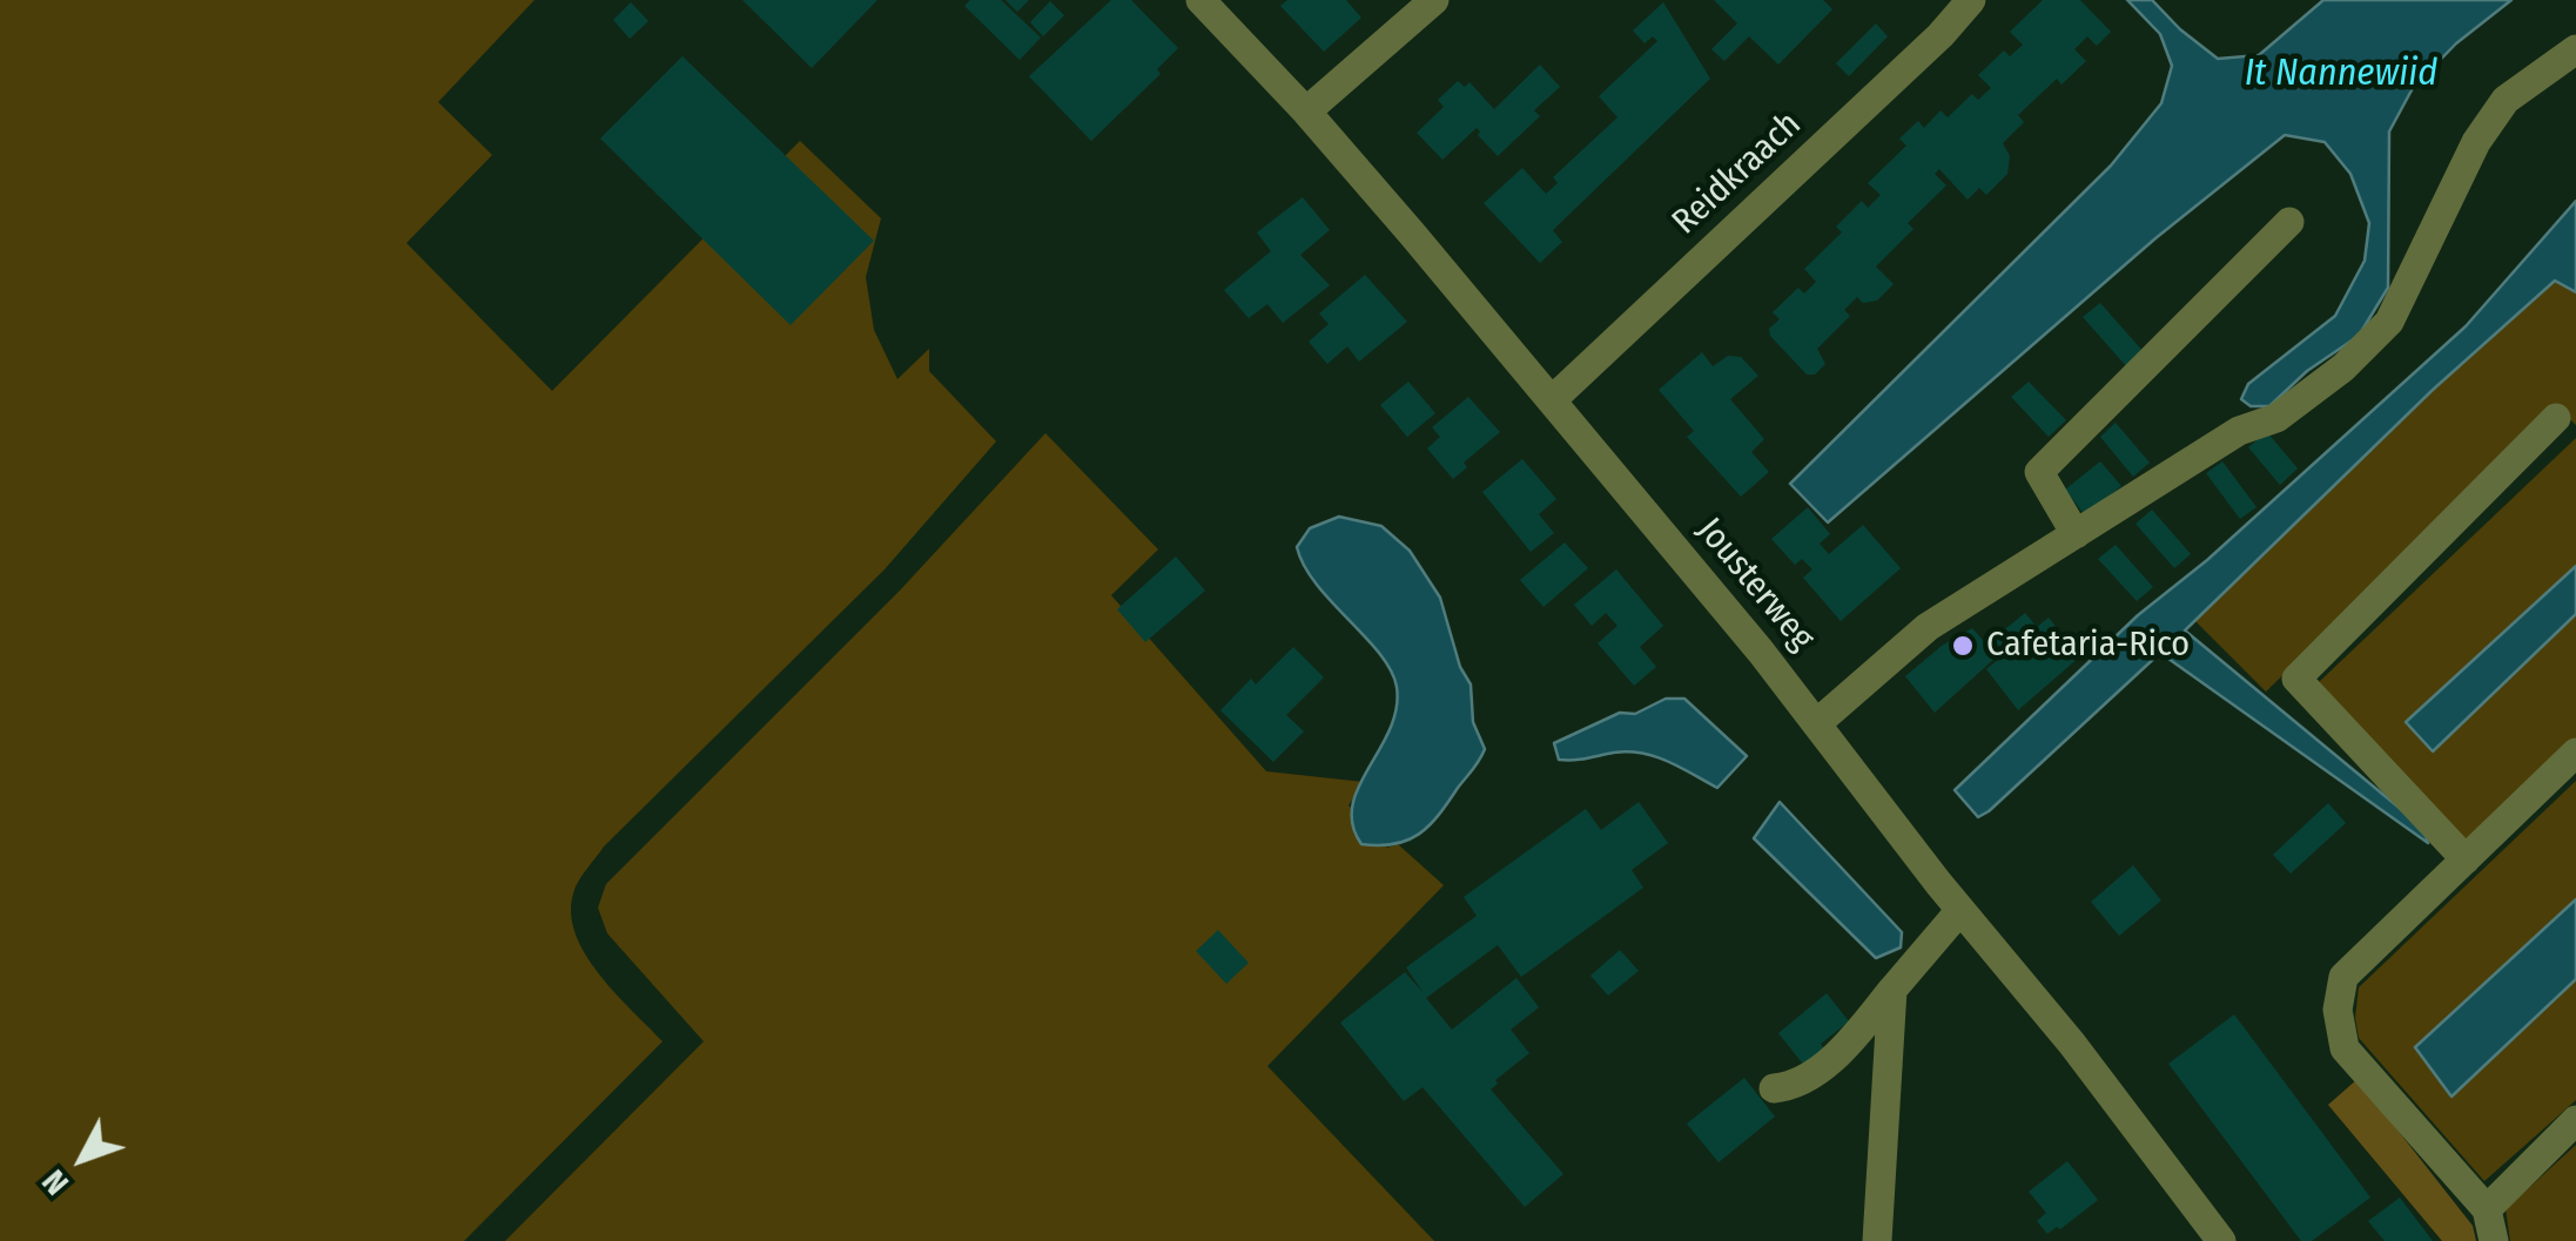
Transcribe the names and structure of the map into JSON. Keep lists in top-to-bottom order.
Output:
{
  "streets": {
    "street": ["Reidkraach", "Jousterweg"]
  },
  "crossings": [
    ["Reidkraach", "Jousterweg"]
  ],
  "water": ["It Nannewiid"],
  "places": ["Cafetaria-Rico"],
  "north": "bottom left"
}
